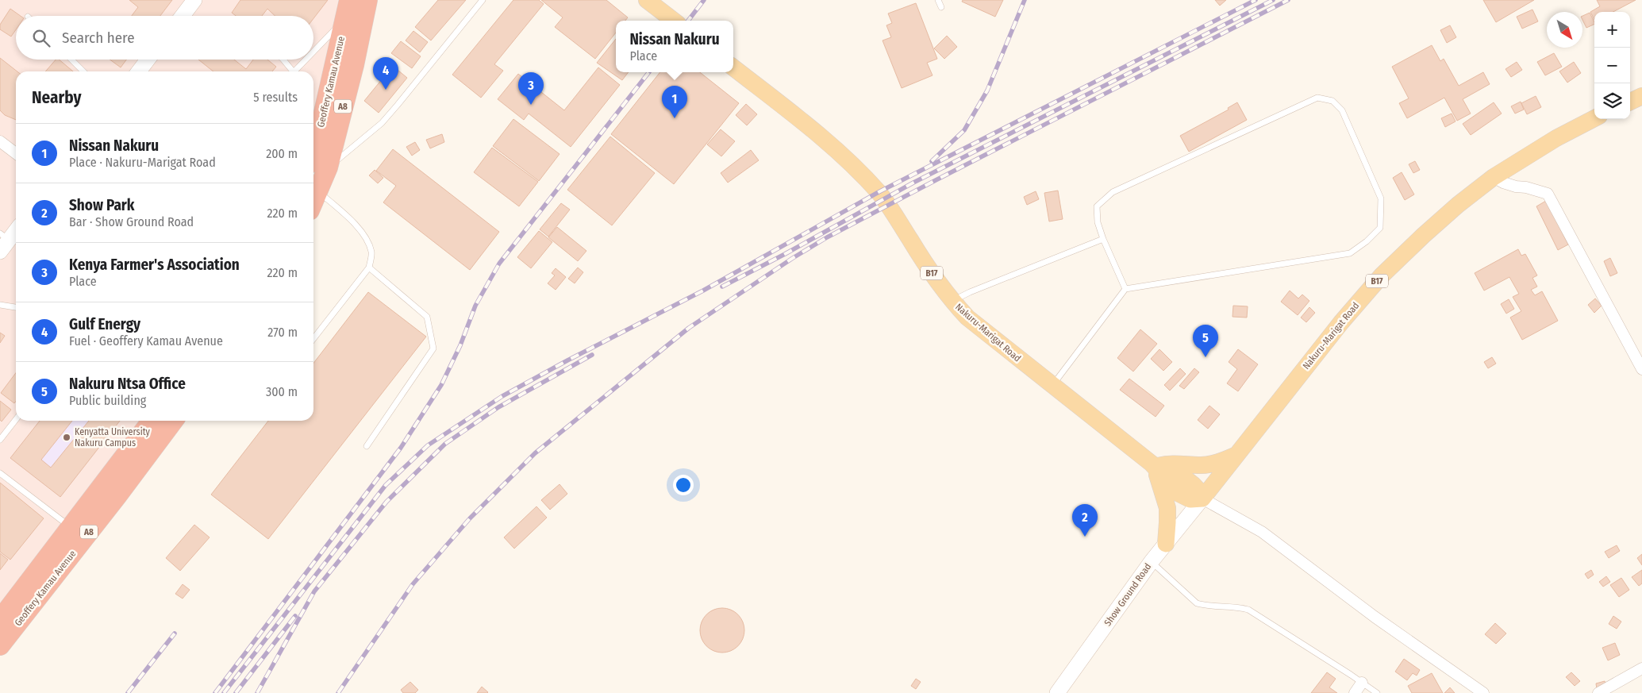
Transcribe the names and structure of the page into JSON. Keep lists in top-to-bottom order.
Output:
{
  "streets": {
    "highway": ["Geoffery Kamau Avenue", "A8"],
    "main road": ["B17", "Nakuru-Marigat Road", "Show Ground Road"]
  },
  "crossings": [
    ["Nakuru-Marigat Road", "Show Ground Road"]
  ],
  "places": ["Kenyatta University Nakuru Campus"],
  "north": "bottom right",
  "page": {
    "map_buttons": ["+", "−"],
    "search": "Search here",
    "popup": ["Nissan Nakuru", "Place"],
    "pins": [
      "4",
      "3",
      "1",
      "5",
      "2"
    ],
    "heading": ["Nearby", "5 results"],
    "list": [
      {
        "mark": "1",
        "name": "Nissan Nakuru",
        "note": "Place · Nakuru-Marigat Road",
        "value": "200 m"
      },
      {
        "mark": "2",
        "name": "Show Park",
        "note": "Bar · Show Ground Road",
        "value": "220 m"
      },
      {
        "mark": "3",
        "name": "Kenya Farmer's Association",
        "note": "Place",
        "value": "220 m"
      },
      {
        "mark": "4",
        "name": "Gulf Energy",
        "note": "Fuel · Geoffery Kamau Avenue",
        "value": "270 m"
      },
      {
        "mark": "5",
        "name": "Nakuru Ntsa Office",
        "note": "Public building",
        "value": "300 m"
      }
    ]
  }
}
